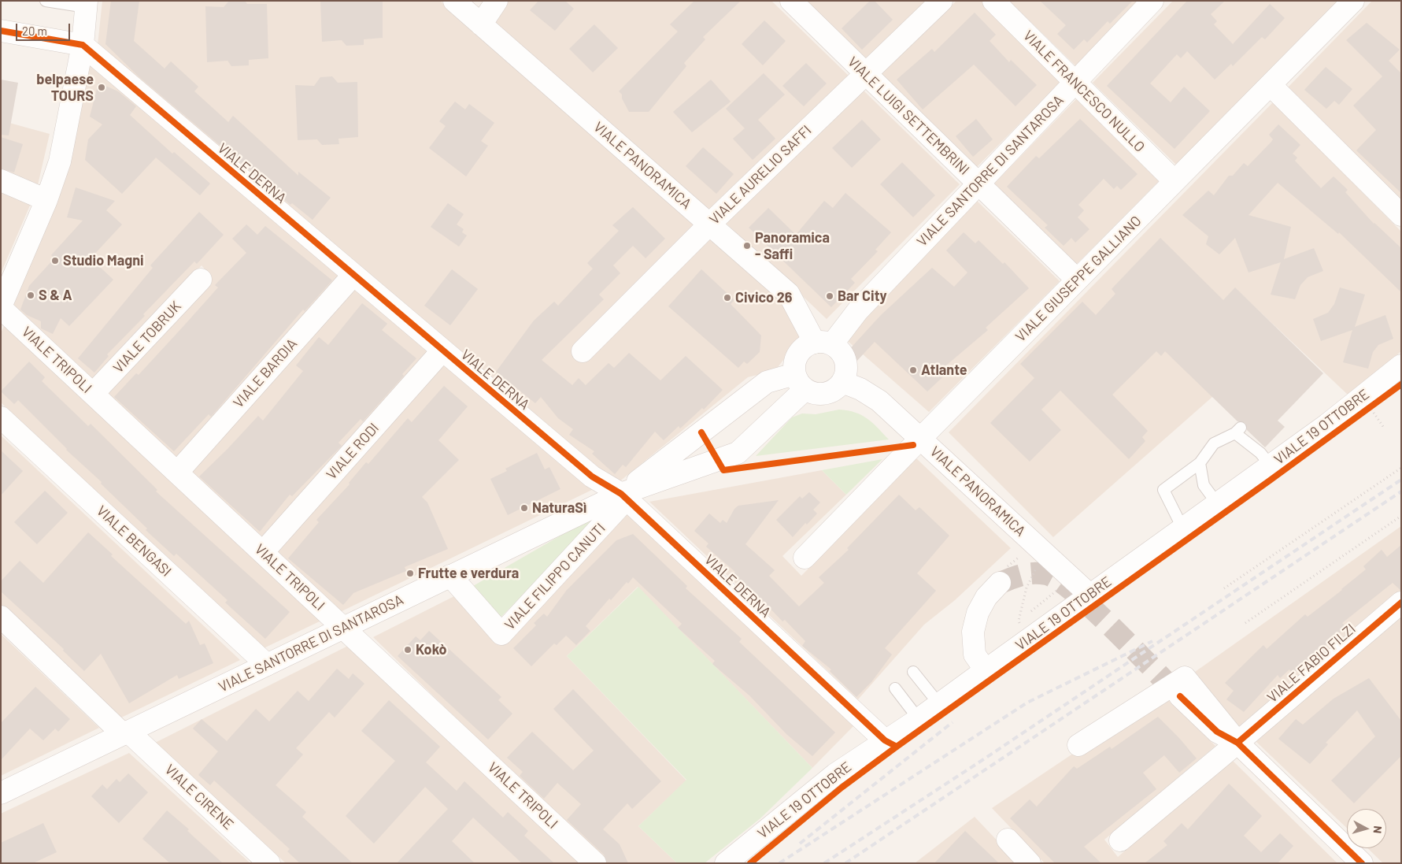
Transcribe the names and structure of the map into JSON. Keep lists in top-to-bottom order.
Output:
{
  "streets": {
    "street": [
      "VIALE FRANCESCO NULLO",
      "VIALE LUIGI SETTEMBRINI",
      "VIALE PANORAMICA",
      "VIALE SANTORRE DI SANTAROSA",
      "VIALE DERNA",
      "VIALE AURELIO SAFFI",
      "VIALE GIUSEPPE GALLIANO",
      "VIALE TOBRUK",
      "VIALE TRIPOLI",
      "VIALE BARDIA",
      "VIALE 19 OTTOBRE",
      "VIALE RODI",
      "VIALE BENGASI",
      "VIALE FILIPPO CANUTI",
      "VIALE FABIO FILZI",
      "VIALE CIRENE"
    ]
  },
  "crossings": [
    ["VIALE FRANCESCO NULLO", "VIALE SANTORRE DI SANTAROSA"],
    ["VIALE FRANCESCO NULLO", "VIALE GIUSEPPE GALLIANO"],
    ["VIALE LUIGI SETTEMBRINI", "VIALE SANTORRE DI SANTAROSA"],
    ["VIALE LUIGI SETTEMBRINI", "VIALE AURELIO SAFFI"],
    ["VIALE LUIGI SETTEMBRINI", "VIALE GIUSEPPE GALLIANO"],
    ["VIALE PANORAMICA", "VIALE SANTORRE DI SANTAROSA"],
    ["VIALE PANORAMICA", "VIALE AURELIO SAFFI"],
    ["VIALE PANORAMICA", "VIALE GIUSEPPE GALLIANO"],
    ["VIALE PANORAMICA", "VIALE 19 OTTOBRE"],
    ["VIALE SANTORRE DI SANTAROSA", "VIALE DERNA"],
    ["VIALE SANTORRE DI SANTAROSA", "VIALE TRIPOLI"],
    ["VIALE SANTORRE DI SANTAROSA", "VIALE BENGASI"],
    ["VIALE SANTORRE DI SANTAROSA", "VIALE FILIPPO CANUTI"],
    ["VIALE SANTORRE DI SANTAROSA", "VIALE CIRENE"],
    ["VIALE DERNA", "VIALE BARDIA"],
    ["VIALE DERNA", "VIALE 19 OTTOBRE"],
    ["VIALE DERNA", "VIALE RODI"],
    ["VIALE DERNA", "VIALE FILIPPO CANUTI"],
    ["VIALE TOBRUK", "VIALE TRIPOLI"],
    ["VIALE TRIPOLI", "VIALE BARDIA"],
    ["VIALE TRIPOLI", "VIALE RODI"]
  ],
  "places": [
    "belpaese TOURS",
    "Panoramica - Saffi",
    "Studio Magni",
    "S & A",
    "Bar City",
    "Civico 26",
    "Atlante",
    "NaturaSì",
    "Frutte e verdura",
    "Kokò"
  ],
  "scale_bar": "20 m",
  "north": "right"
}
